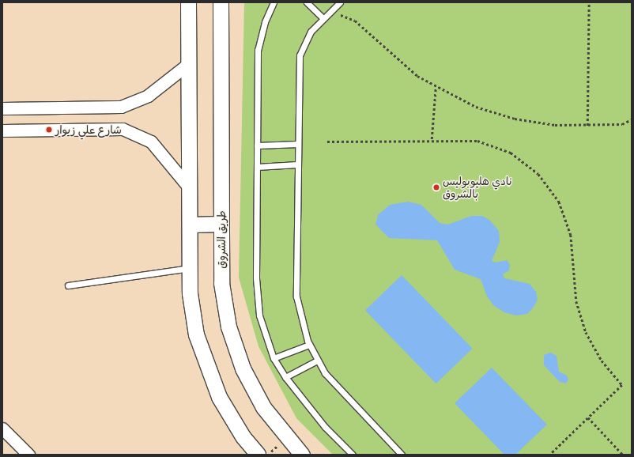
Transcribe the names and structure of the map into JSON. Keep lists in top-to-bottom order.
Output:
{
  "streets": {
    "street": ["طريق الشروق"]
  },
  "places": ["شارع علي زيوار", "نادي هليوبوليس بالشروق"]
}
